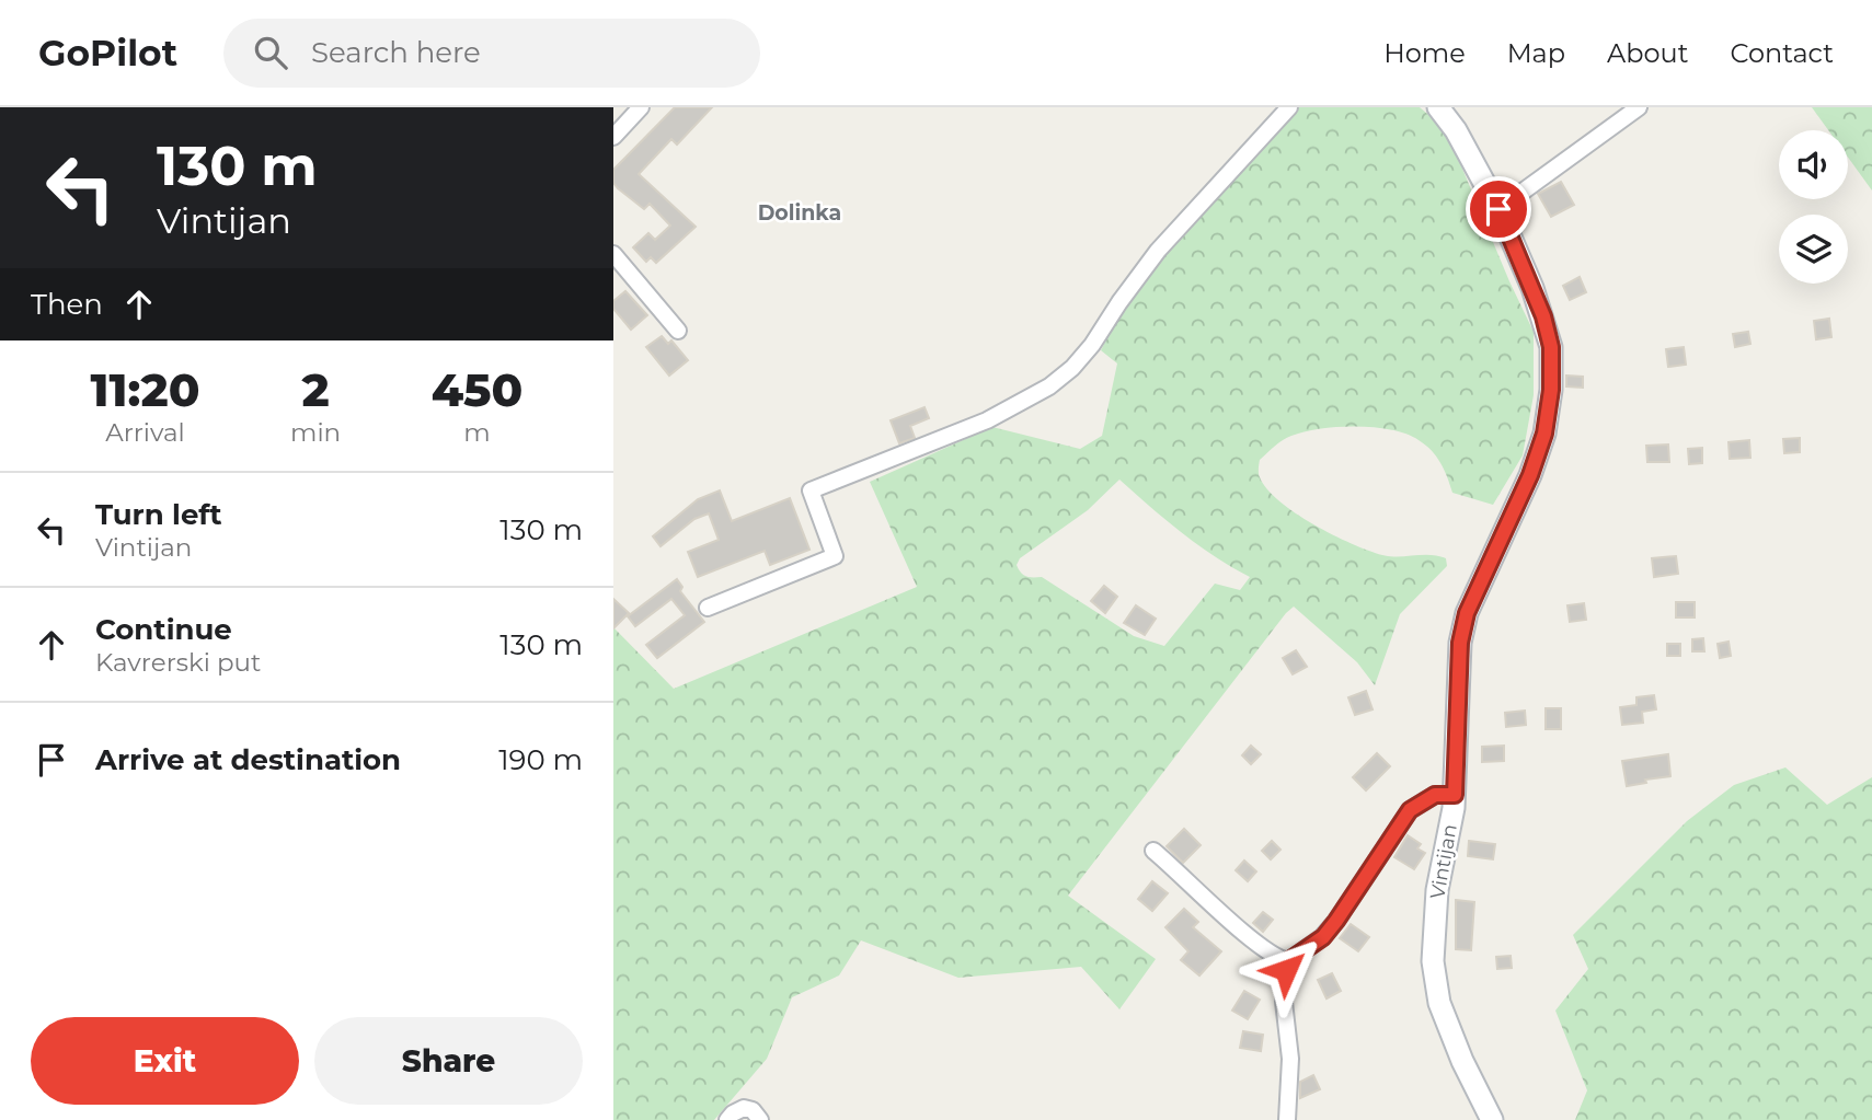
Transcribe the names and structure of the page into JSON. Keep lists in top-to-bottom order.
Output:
{
  "streets": {
    "main road": ["Vintijan"]
  },
  "districts": ["Dolinka"],
  "page": {
    "header": "GoPilot",
    "search": "Search here",
    "nav": [
      "Home",
      "Map",
      "About",
      "Contact"
    ],
    "turn": ["130 m", "Vintijan"],
    "then": "Then",
    "eta": [
      "11:20",
      "Arrival",
      "2",
      "min",
      "450",
      "m"
    ],
    "list": [
      {
        "name": "Turn left",
        "note": "Vintijan",
        "value": "130 m"
      },
      {
        "name": "Continue",
        "note": "Kavrerski put",
        "value": "130 m"
      },
      {
        "name": "Arrive at destination",
        "value": "190 m"
      }
    ],
    "buttons": ["Exit", "Share"]
  }
}
